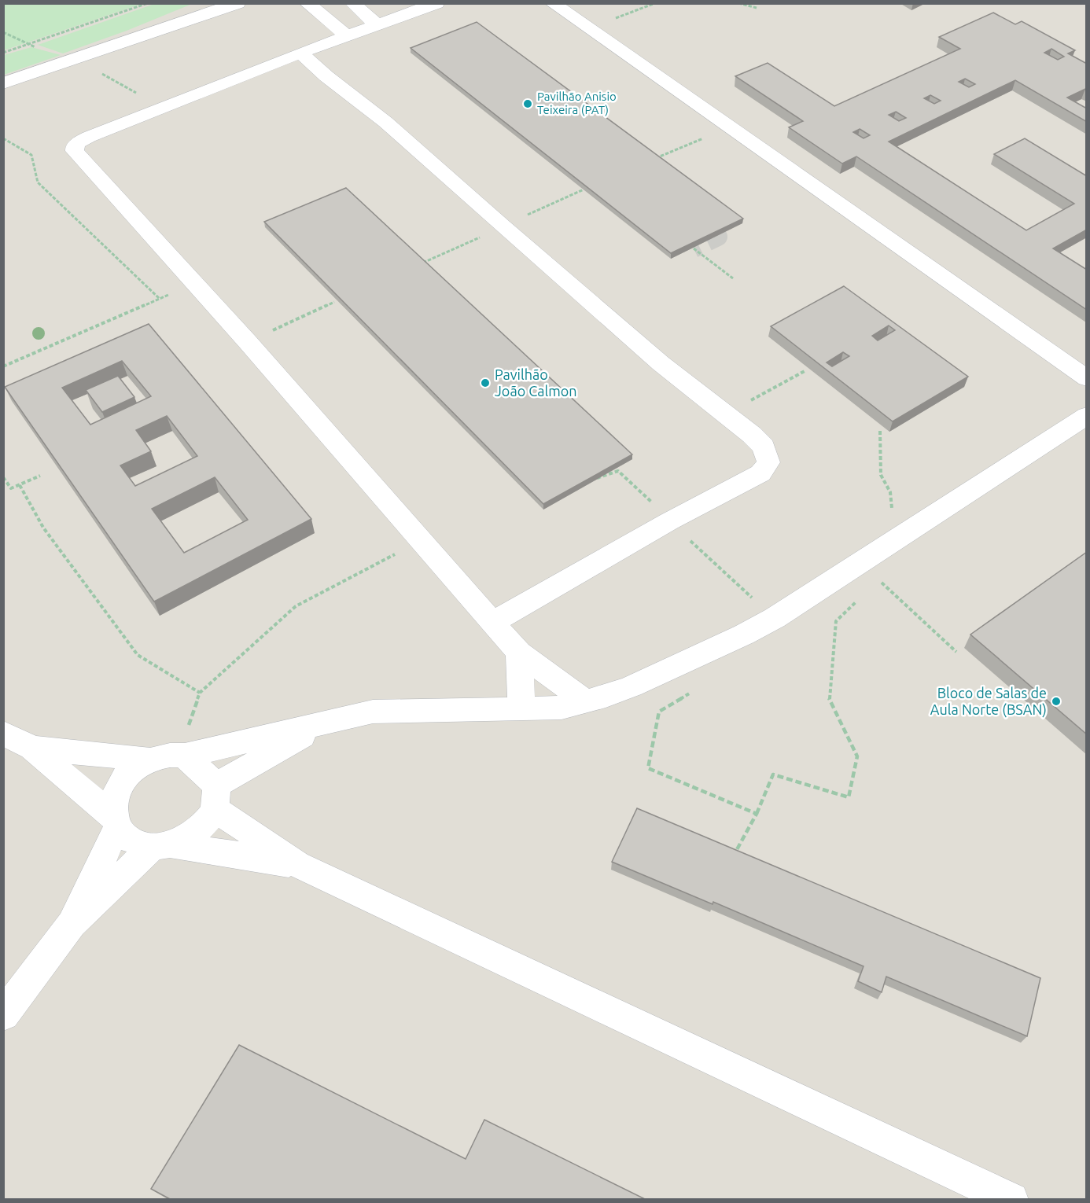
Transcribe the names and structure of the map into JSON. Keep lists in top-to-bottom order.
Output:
{
  "places": ["Pavilhão Anisio Teixeira (PAT)", "Pavilhão João Calmon", "Bloco de Salas de Aula Norte (BSAN)"]
}
